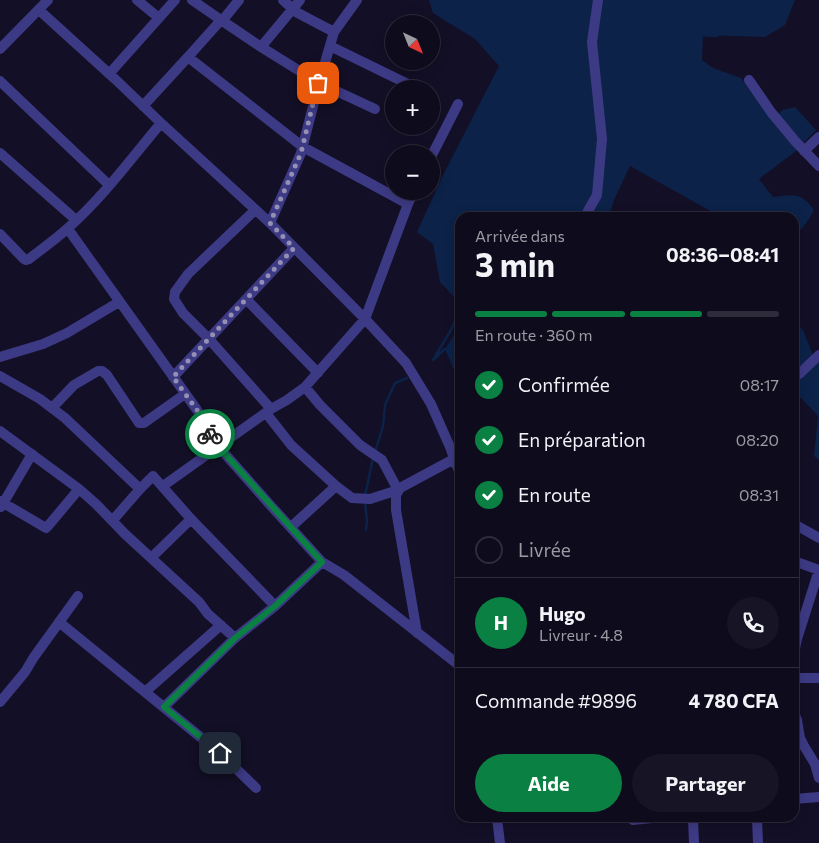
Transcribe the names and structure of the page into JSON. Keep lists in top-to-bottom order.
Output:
{
  "north": "bottom right",
  "page": {
    "map_buttons": ["+", "−"],
    "heading": ["3 min", "Arrivée dans", "08:36–08:41"],
    "panel": [
      "Hugo",
      "Livreur · 4.8",
      "Commande #9896",
      "4 780 CFA"
    ],
    "bar": "En route · 360 m",
    "list": [
      ["Confirmée", "08:17"],
      ["En préparation", "08:20"],
      ["En route", "08:31"],
      "Livrée"
    ],
    "round": "H",
    "buttons": ["Aide", "Partager"]
  }
}
